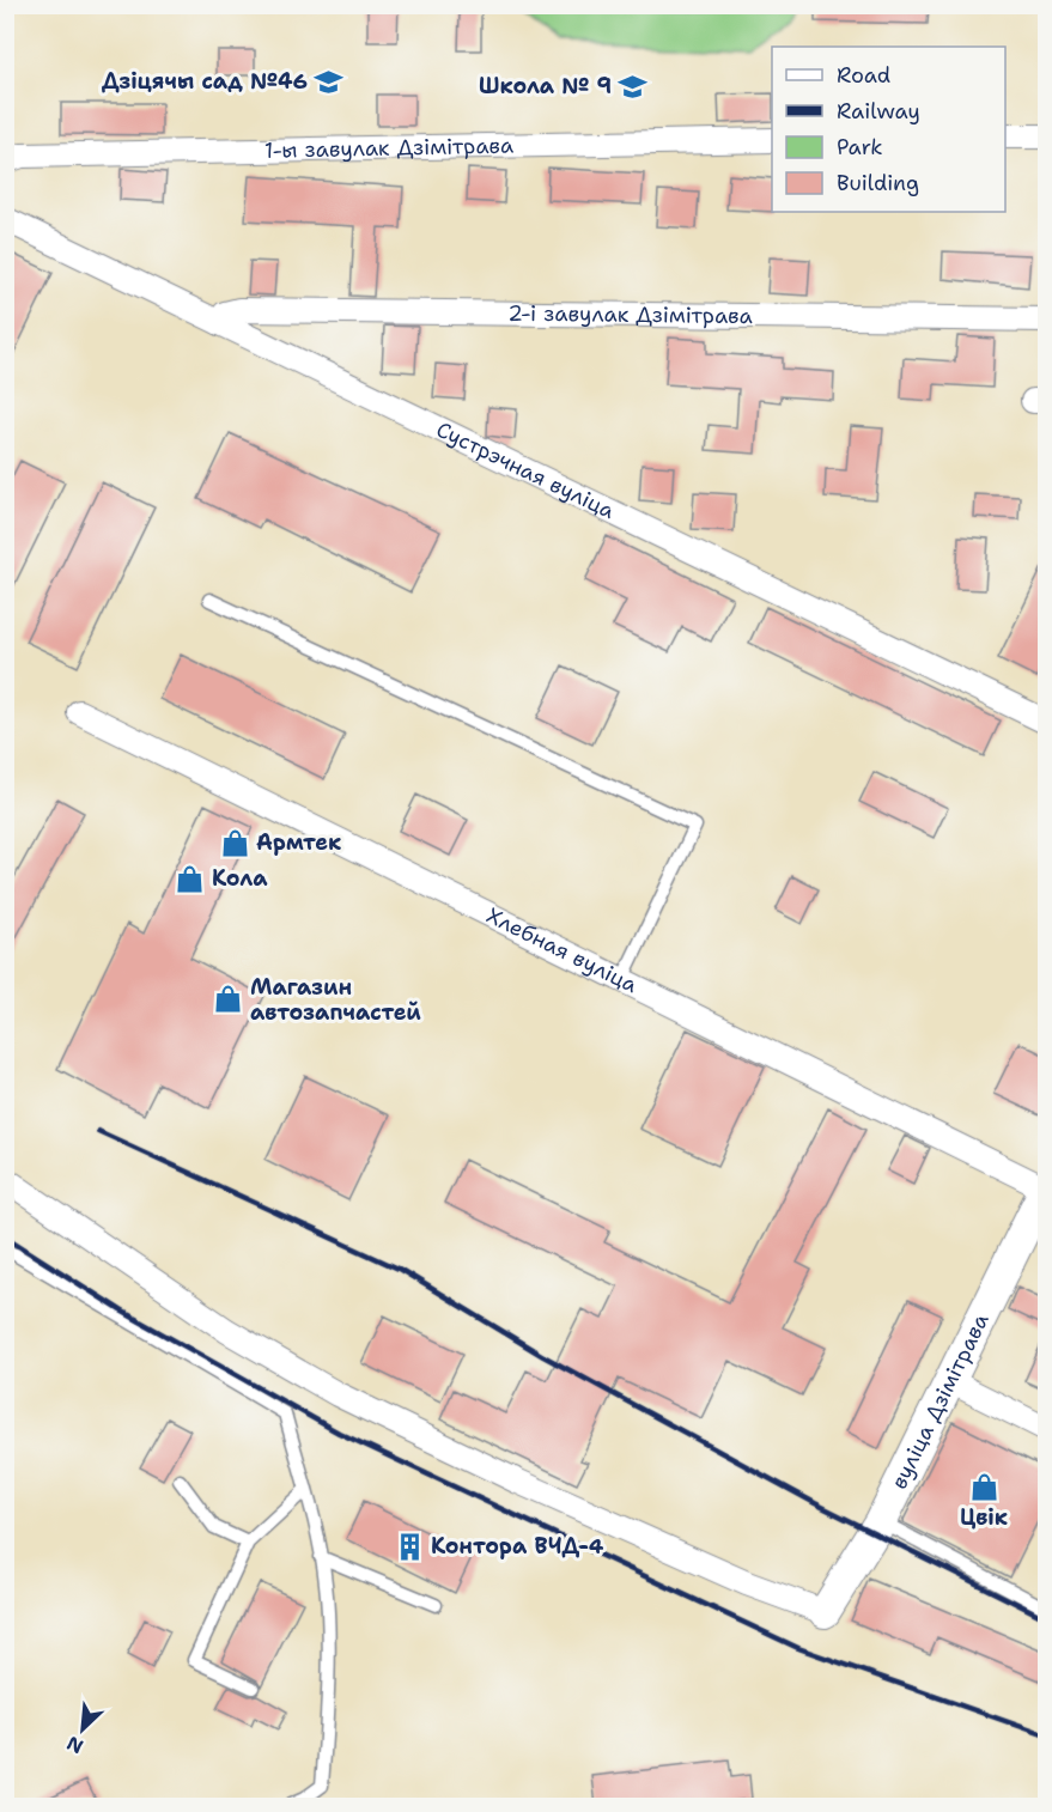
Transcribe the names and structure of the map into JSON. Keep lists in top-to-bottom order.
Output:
{
  "streets": {
    "street": [
      "1-ы завулак Дзімітрава",
      "2-і завулак Дзімітрава",
      "Сустрэчная вуліца",
      "Хлебная вуліца",
      "вуліца Дзімітрава"
    ]
  },
  "crossings": [
    ["2-і завулак Дзімітрава", "Сустрэчная вуліца"],
    ["Хлебная вуліца", "вуліца Дзімітрава"]
  ],
  "places": {
    "school or university": ["Дзіцячы сад №46", "Школа № 9"],
    "shop": [
      "Армтек",
      "Кола",
      "Магазин автозапчастей",
      "Цвік"
    ],
    "building": ["Контора ВЧД-4"]
  },
  "legend": [
    "Road",
    "Railway",
    "Park",
    "Building"
  ],
  "north": "bottom left"
}
